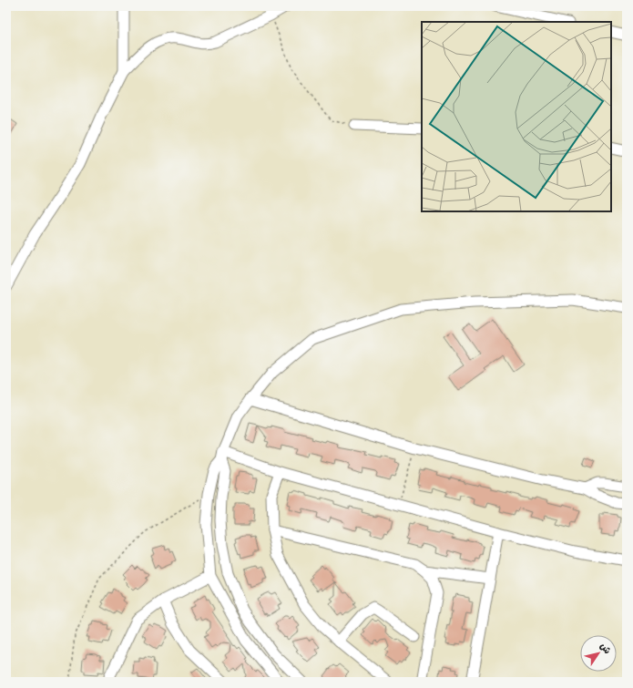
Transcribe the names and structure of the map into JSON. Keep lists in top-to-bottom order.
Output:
{
  "north": "top right"
}
